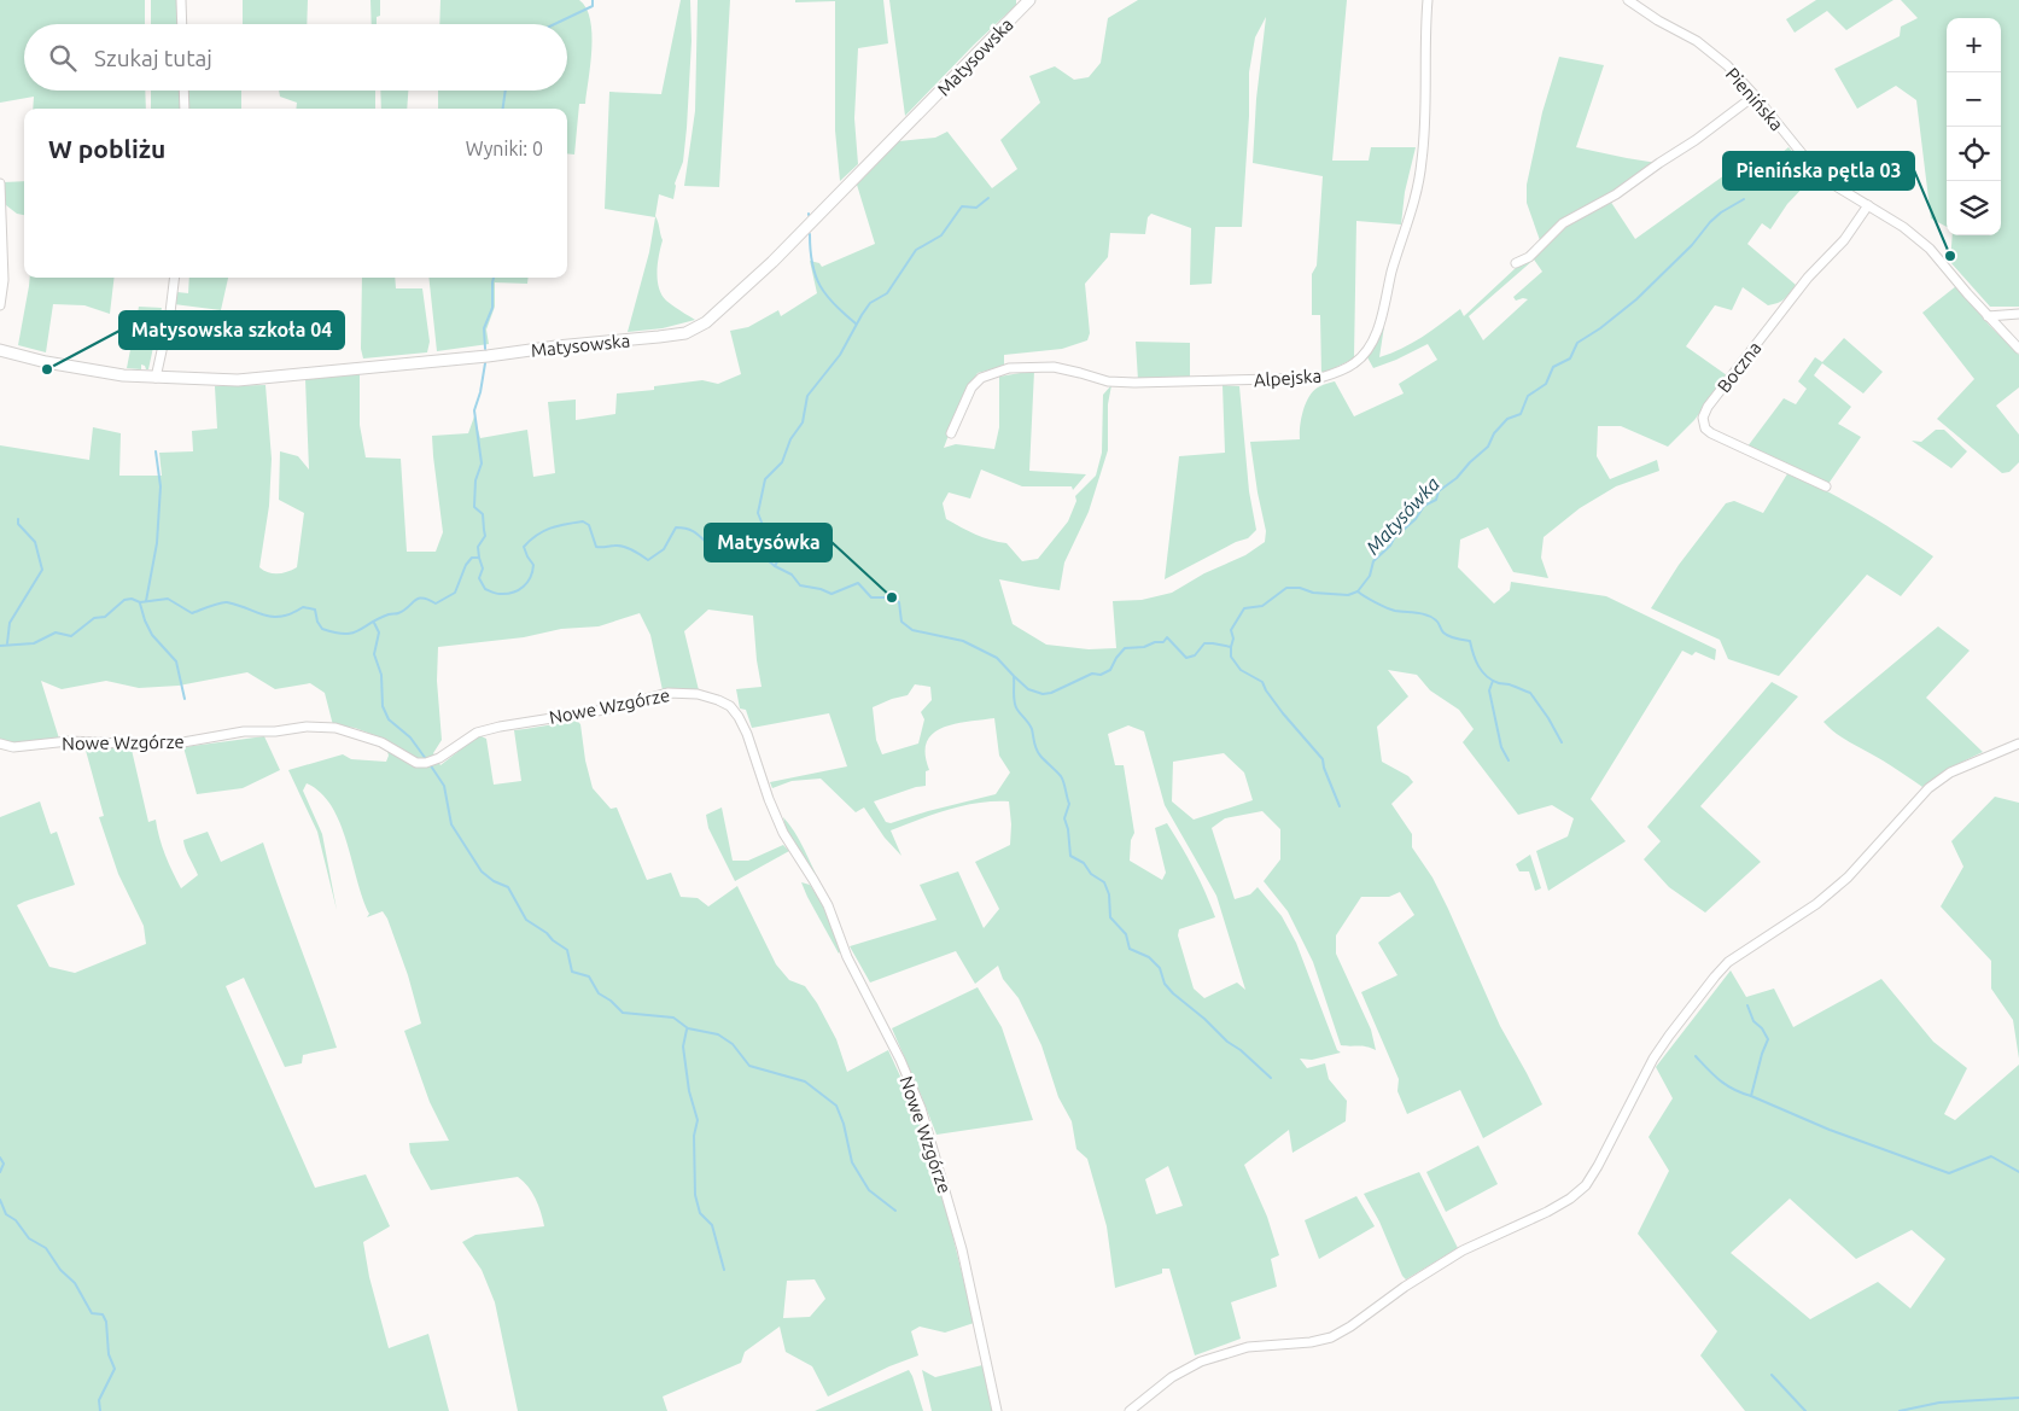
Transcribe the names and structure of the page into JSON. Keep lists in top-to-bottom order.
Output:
{
  "streets": {
    "street": [
      "Matysowska",
      "Pienińska",
      "Boczna",
      "Alpejska",
      "Nowe Wzgórze"
    ]
  },
  "crossings": [
    ["Pienińska", "Boczna"]
  ],
  "water": ["Matysówka"],
  "places": ["Pienińska pętla 03", "Matysowska szkoła 04", "Matysówka"],
  "page": {
    "map_buttons": ["+", "−"],
    "search": "Szukaj tutaj",
    "heading": ["W pobliżu", "Wyniki: 0"]
  }
}
